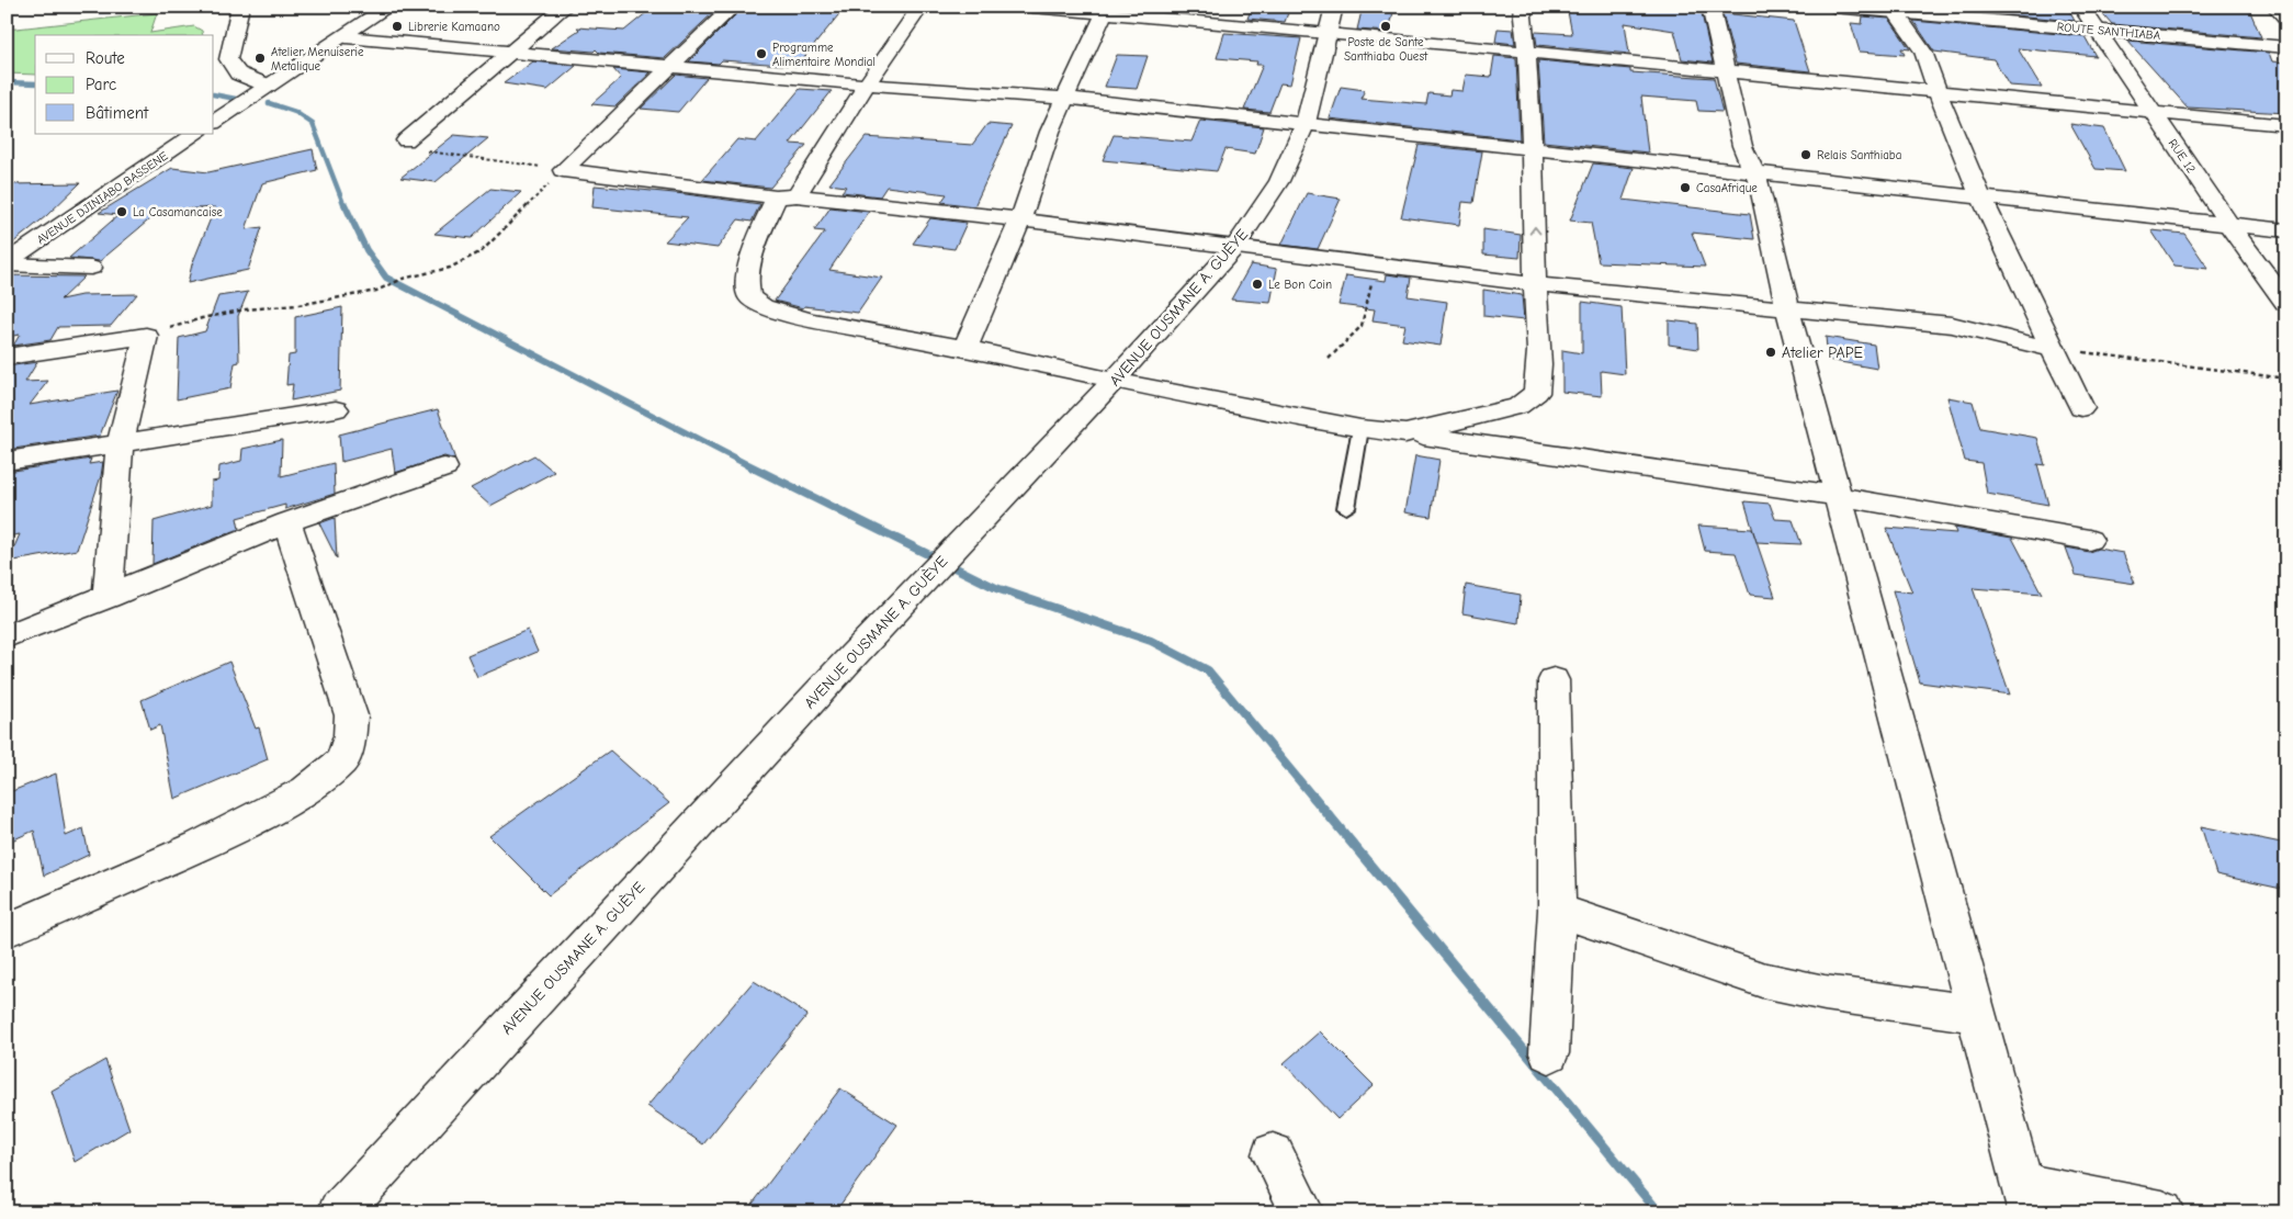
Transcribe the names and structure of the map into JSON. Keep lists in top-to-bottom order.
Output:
{
  "streets": {
    "street": [
      "ROUTE SANTHIABA",
      "RUE 12",
      "AVENUE DJINIABO BASSENE",
      "AVENUE OUSMANE A. GUÈYE"
    ]
  },
  "crossings": [
    ["ROUTE SANTHIABA", "RUE 12"]
  ],
  "places": [
    "Librerie Kamaano",
    "Poste de Sante Santhiaba Ouest",
    "Programme Alimentaire Mondial",
    "Atelier Menuiserie Metalique",
    "Relais Santhiaba",
    "CasaAfrique",
    "La Casamancaise",
    "Le Bon Coin",
    "Atelier PAPE"
  ],
  "legend": ["Route", "Parc", "Bâtiment"]
}
